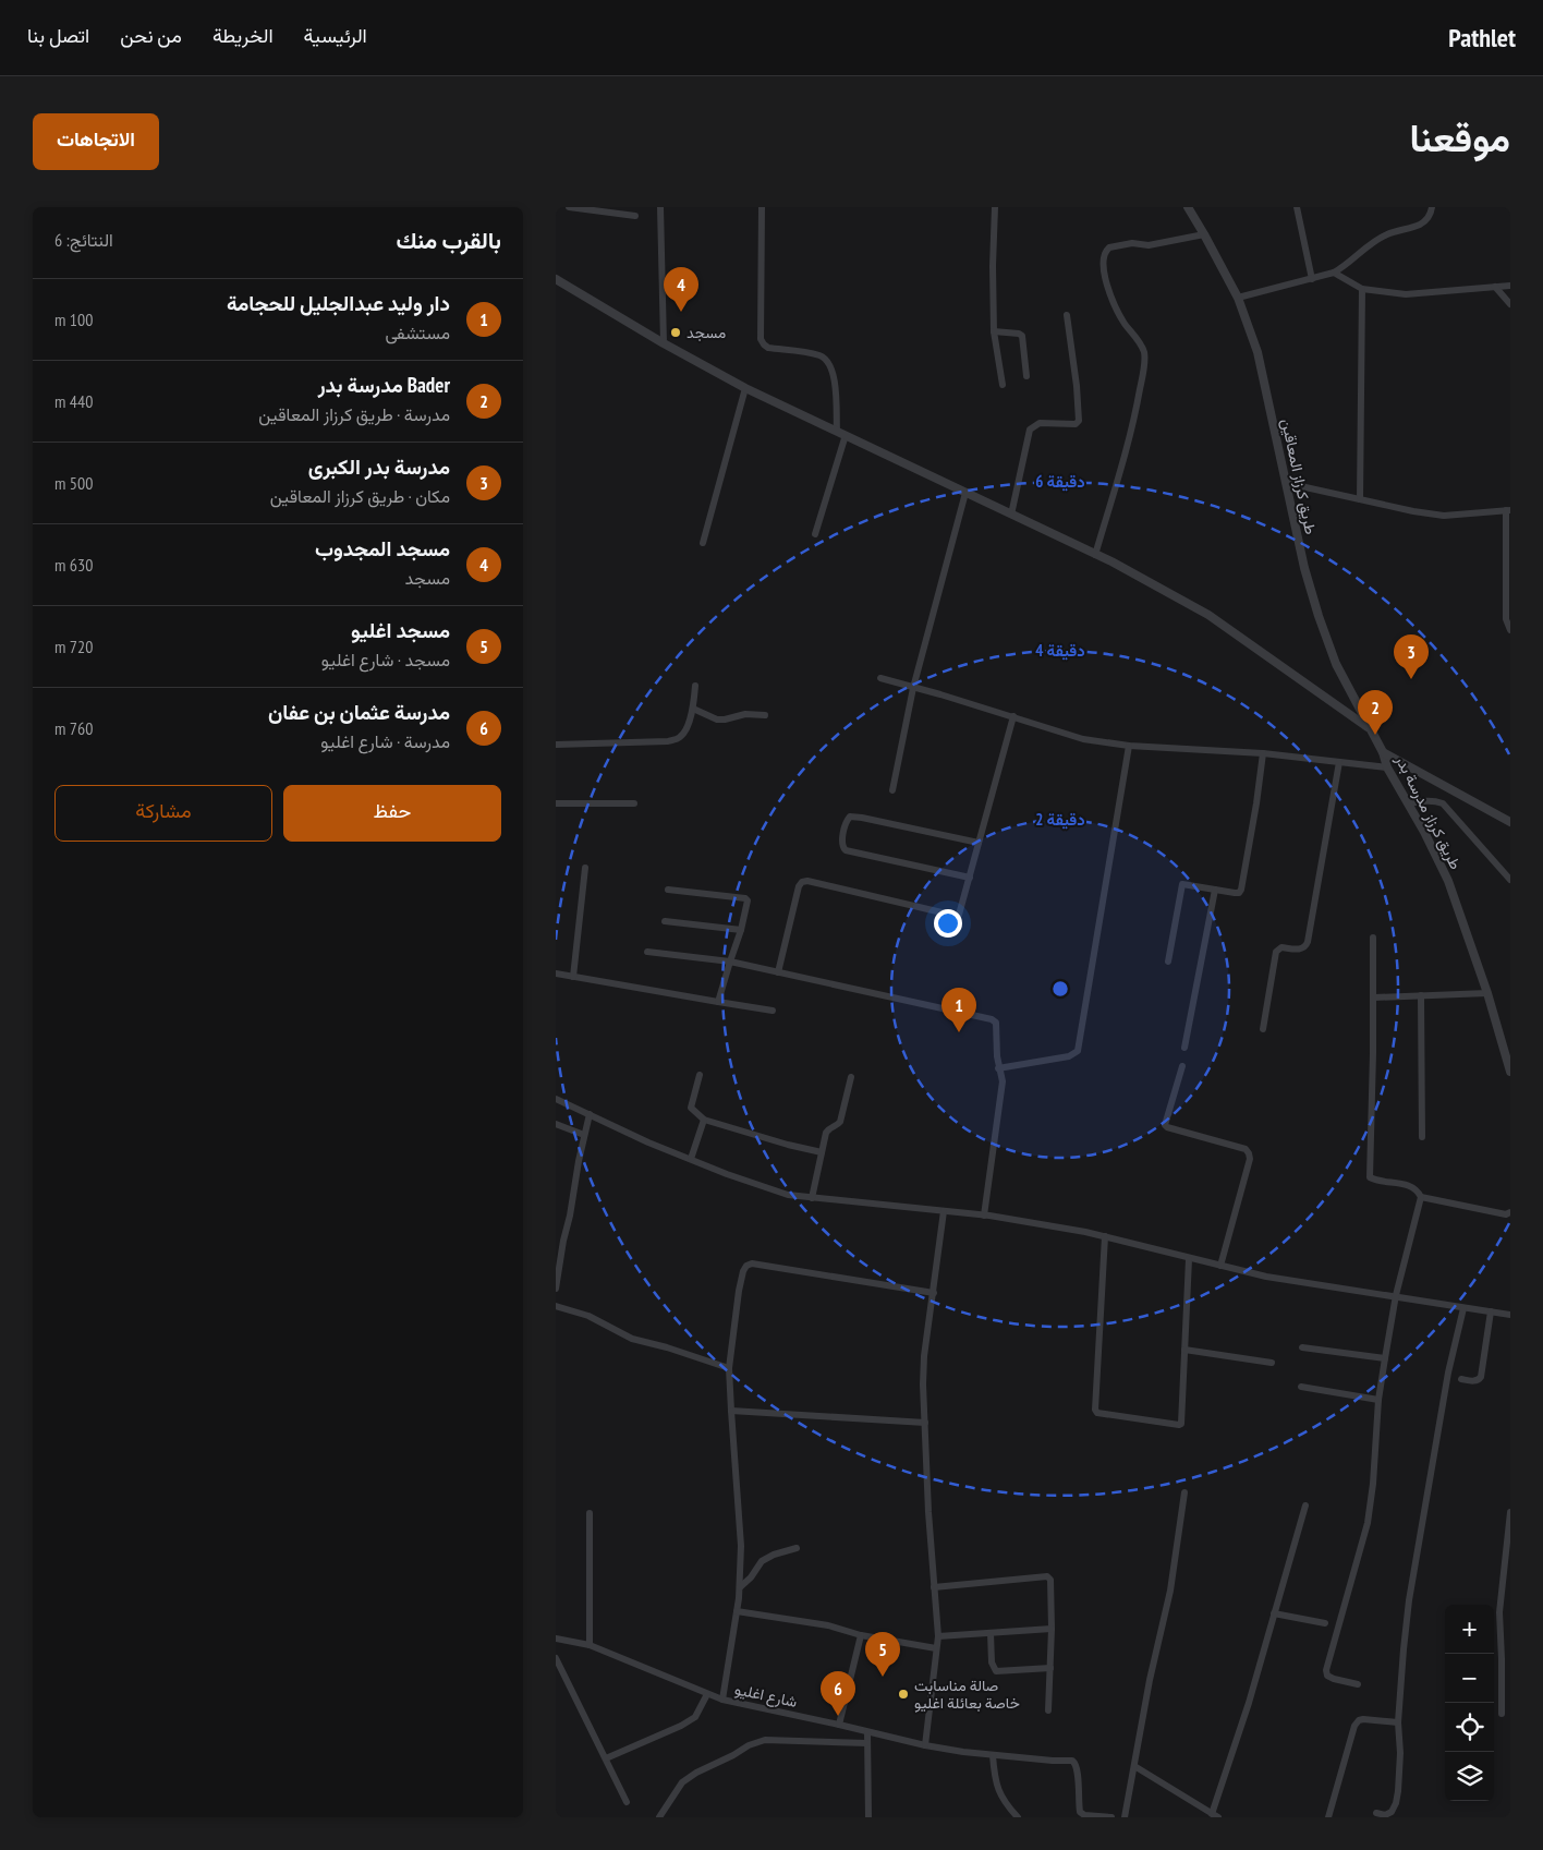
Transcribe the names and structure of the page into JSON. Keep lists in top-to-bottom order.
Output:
{
  "streets": {
    "street": ["طريق كرزاز المعاقين", "طريق كرزاز مدرسة بدر", "شارع اغليو"]
  },
  "crossings": [
    ["طريق كرزاز المعاقين", "طريق كرزاز مدرسة بدر"]
  ],
  "places": ["مسجد", "صالة مناسابت خاصة بعائلة اغليو"],
  "page": {
    "header": "Pathlet",
    "nav": [
      "الرئيسية",
      "الخريطة",
      "من نحن",
      "اتصل بنا"
    ],
    "title": "موقعنا",
    "buttons": [
      "الاتجاهات",
      ["حفظ", "مشاركة"]
    ],
    "heading": ["بالقرب منك", "النتائج: 6"],
    "pins": [
      "4",
      "3",
      "2",
      "1",
      "5",
      "6"
    ],
    "list": [
      {
        "mark": "1",
        "name": "دار وليد عبدالجليل للحجامة",
        "note": "مستشفى",
        "value": "100 m"
      },
      {
        "mark": "2",
        "name": "Bader مدرسة بدر",
        "note": "مدرسة · طريق كرزاز المعاقين",
        "value": "440 m"
      },
      {
        "mark": "3",
        "name": "مدرسة بدر الكبرى",
        "note": "مكان · طريق كرزاز المعاقين",
        "value": "500 m"
      },
      {
        "mark": "4",
        "name": "مسجد المجدوب",
        "note": "مسجد",
        "value": "630 m"
      },
      {
        "mark": "5",
        "name": "مسجد اغليو",
        "note": "مسجد · شارع اغليو",
        "value": "720 m"
      },
      {
        "mark": "6",
        "name": "مدرسة عثمان بن عفان",
        "note": "مدرسة · شارع اغليو",
        "value": "760 m"
      }
    ],
    "map_buttons": ["+", "−"]
  },
  "rings": ["6 دقيقة", "4 دقيقة", "2 دقيقة"]
}
